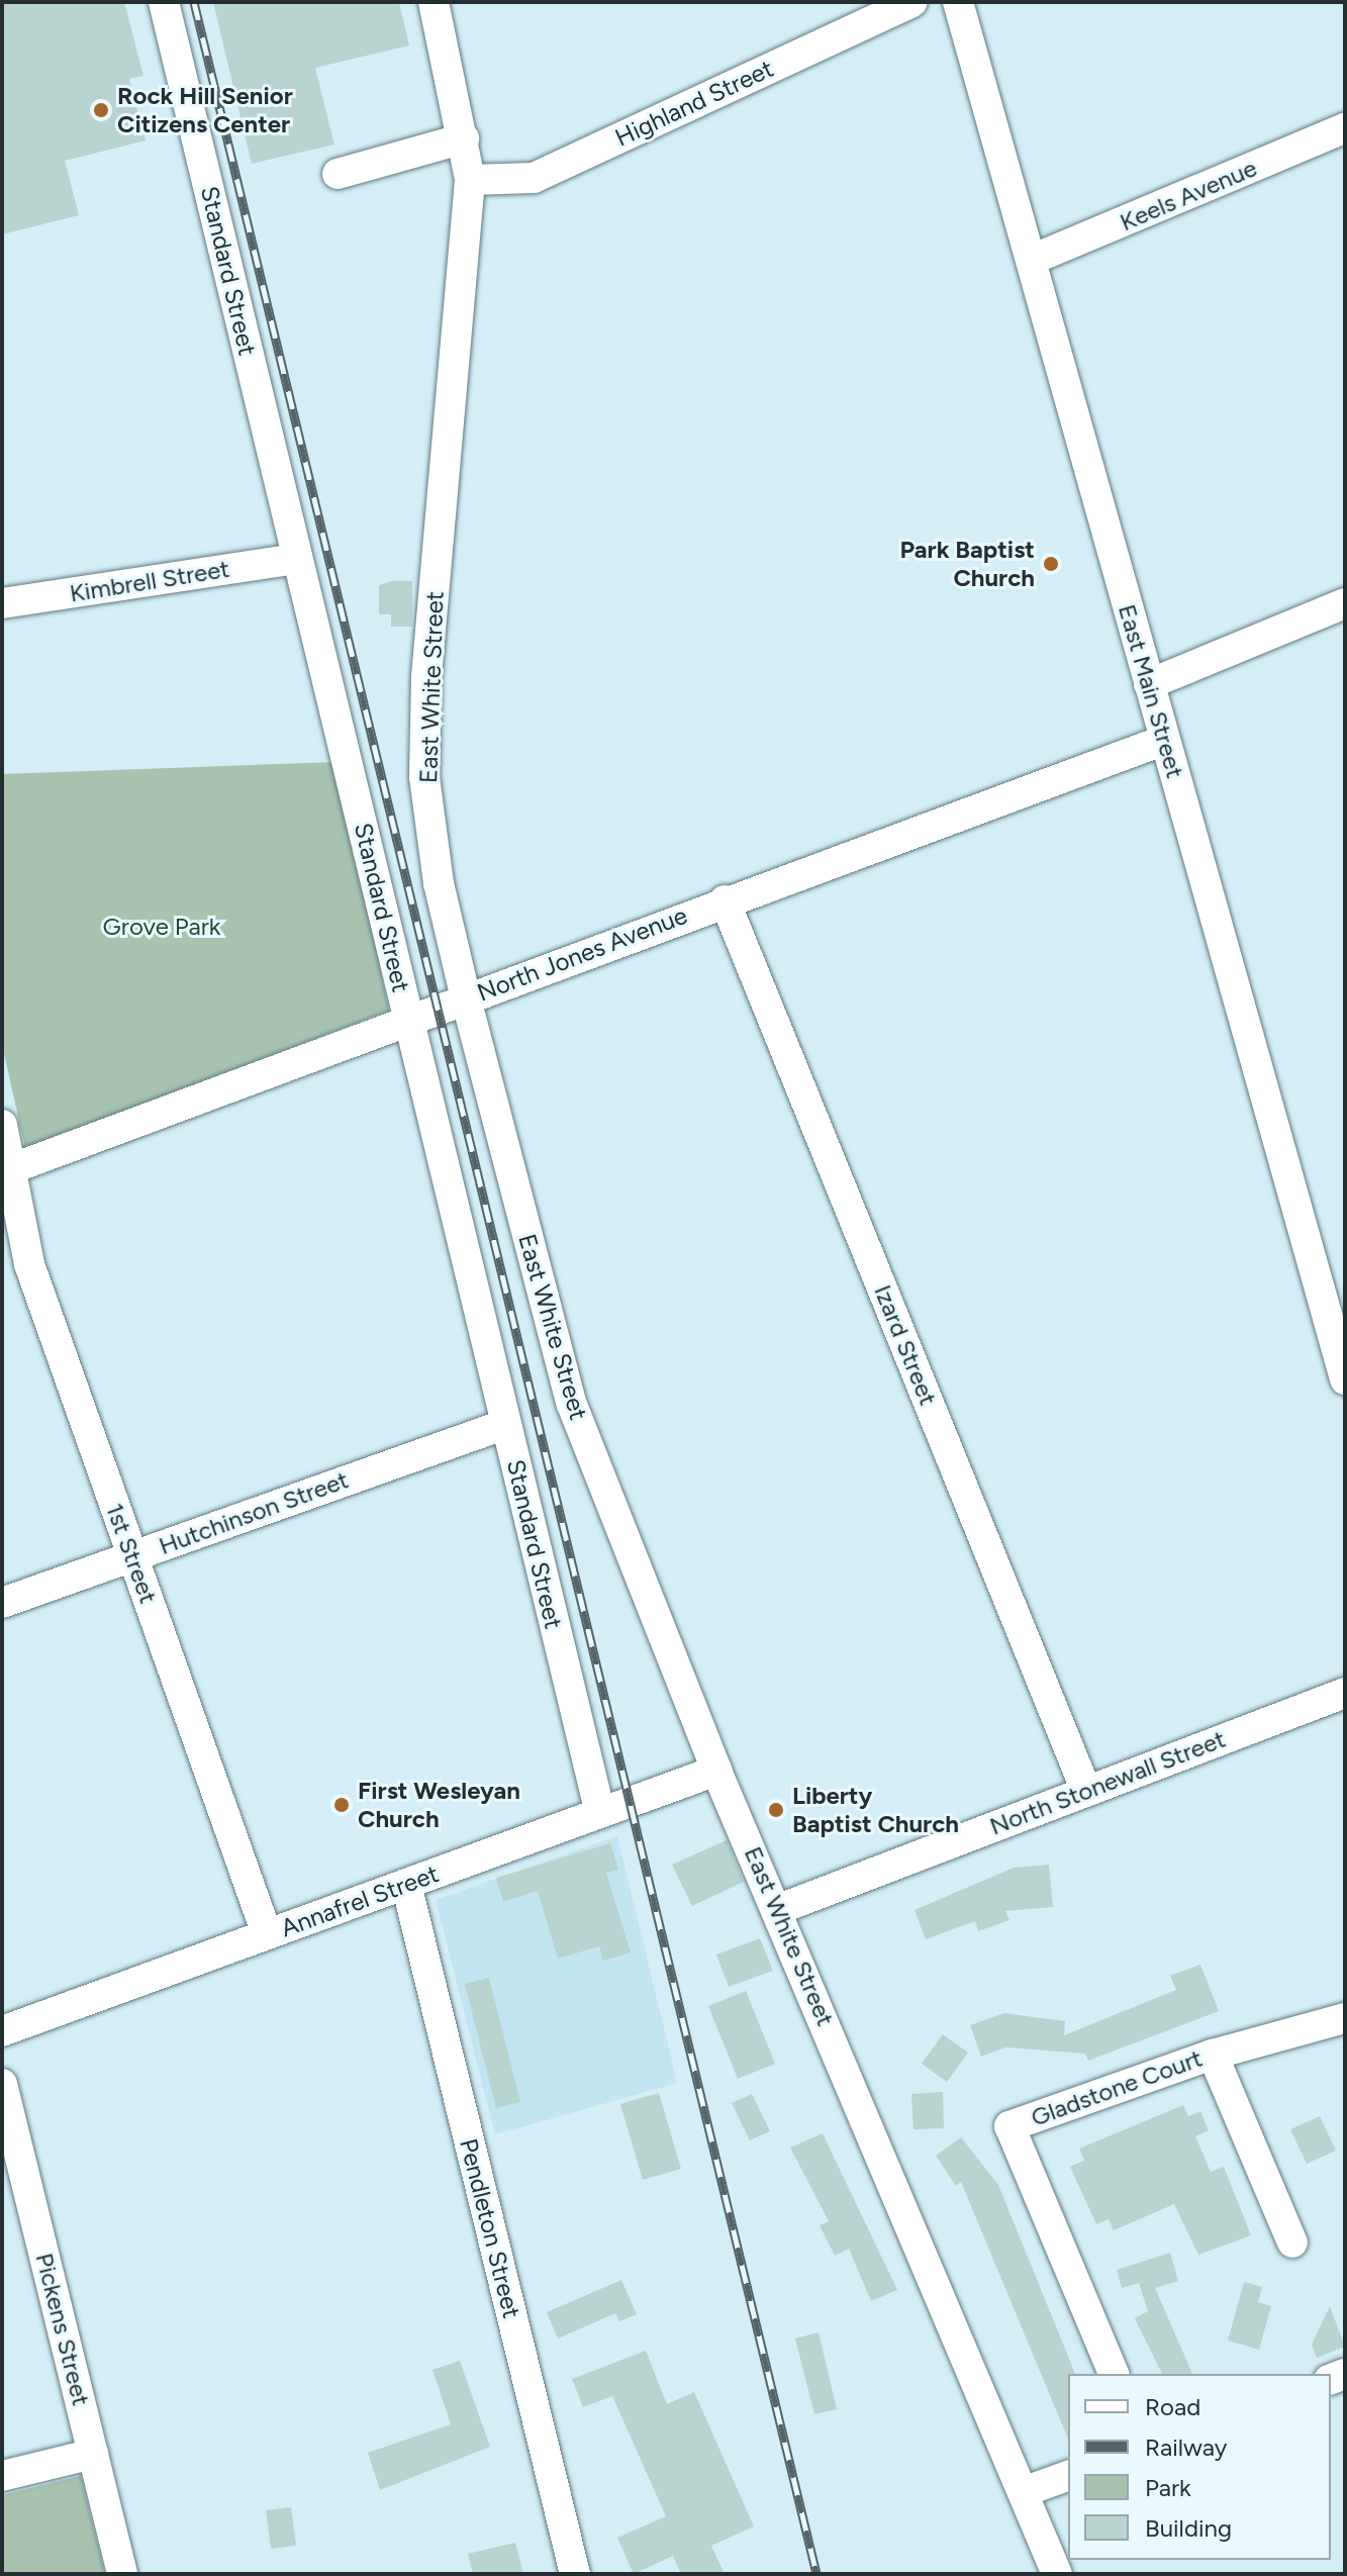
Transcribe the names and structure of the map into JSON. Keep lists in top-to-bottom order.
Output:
{
  "streets": {
    "street": [
      "Highland Street",
      "Keels Avenue",
      "Standard Street",
      "Kimbrell Street",
      "East White Street",
      "East Main Street",
      "North Jones Avenue",
      "Izard Street",
      "Hutchinson Street",
      "1st Street",
      "North Stonewall Street",
      "Annafrel Street",
      "Gladstone Court",
      "Pendleton Street",
      "Pickens Street"
    ]
  },
  "crossings": [
    ["Highland Street", "East White Street"],
    ["Keels Avenue", "East Main Street"],
    ["Standard Street", "Kimbrell Street"],
    ["Standard Street", "North Jones Avenue"],
    ["Standard Street", "Hutchinson Street"],
    ["Standard Street", "Annafrel Street"],
    ["East White Street", "North Jones Avenue"],
    ["East White Street", "North Stonewall Street"],
    ["East White Street", "Annafrel Street"],
    ["East Main Street", "North Jones Avenue"],
    ["North Jones Avenue", "Izard Street"],
    ["North Jones Avenue", "1st Street"],
    ["Izard Street", "North Stonewall Street"],
    ["Hutchinson Street", "1st Street"],
    ["1st Street", "Annafrel Street"],
    ["Annafrel Street", "Pendleton Street"]
  ],
  "parks": ["Grove Park"],
  "places": [
    "Rock Hill Senior Citizens Center",
    "Park Baptist Church",
    "First Wesleyan Church",
    "Liberty Baptist Church"
  ],
  "legend": [
    "Road",
    "Railway",
    "Park",
    "Building"
  ]
}
